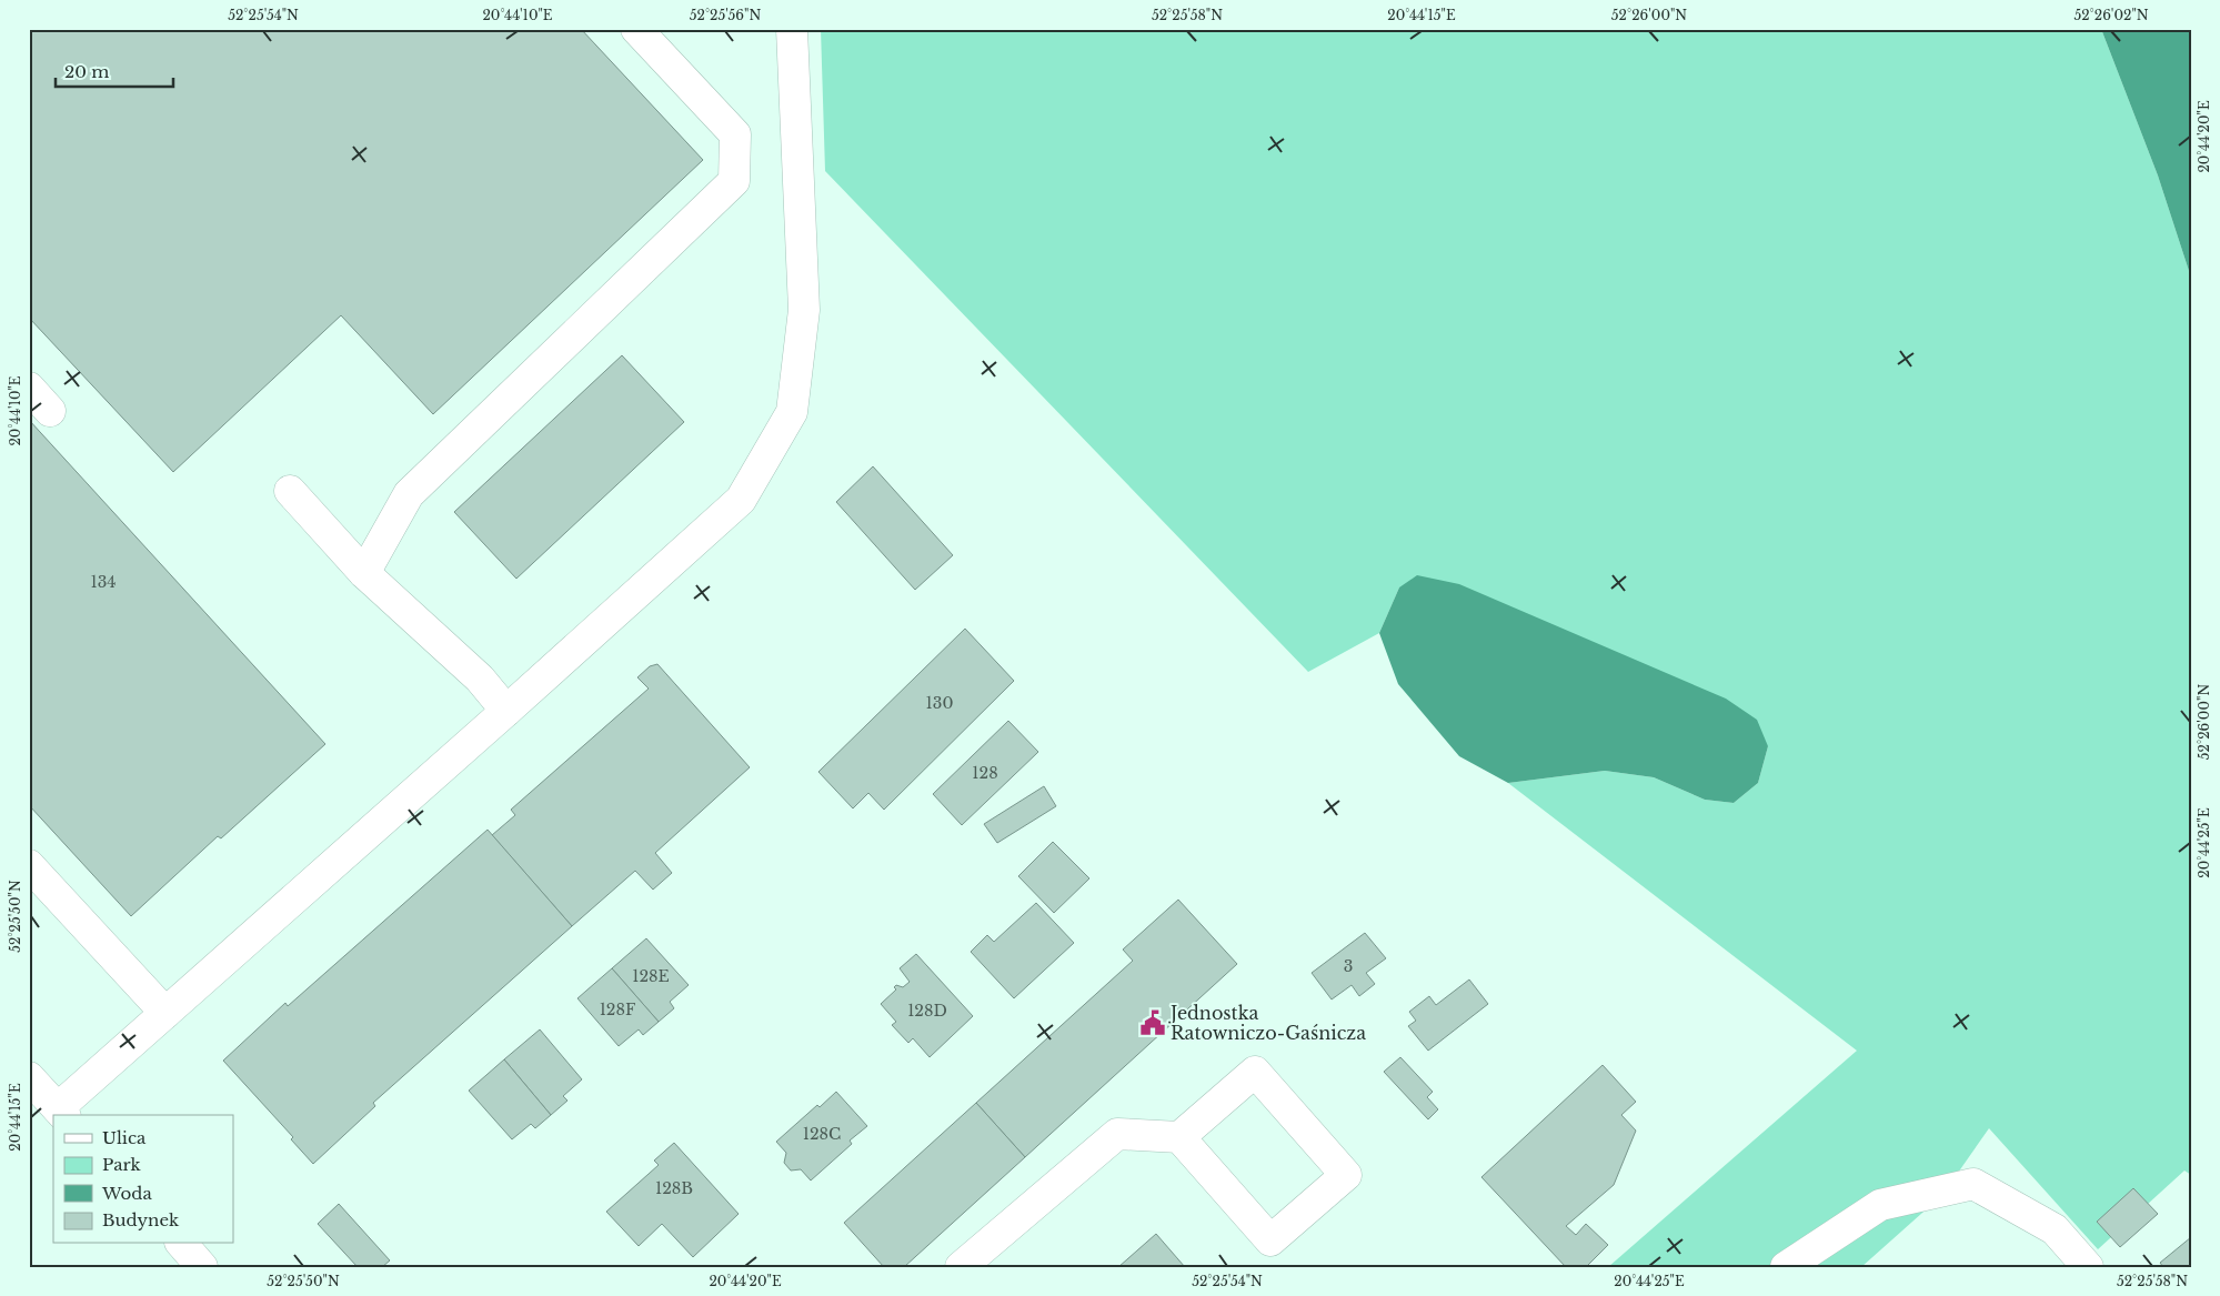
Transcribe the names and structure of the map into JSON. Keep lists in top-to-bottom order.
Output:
{
  "places": {
    "public building": ["Jednostka Ratowniczo-Gaśnicza"]
  },
  "house_numbers": [
    "134",
    "130",
    "128",
    "3",
    "128E",
    "128F",
    "128D",
    "128C",
    "128B"
  ],
  "legend": [
    "Ulica",
    "Park",
    "Woda",
    "Budynek"
  ],
  "scale_bar": "20 m",
  "coordinates": [
    "52°25'54\"N",
    "20°44'10\"E",
    "52°25'56\"N",
    "52°25'58\"N",
    "20°44'15\"E",
    "52°26'00\"N",
    "52°26'02\"N",
    "20°44'20\"E",
    "20°44'25\"E",
    "52°25'50\"N"
  ]
}
